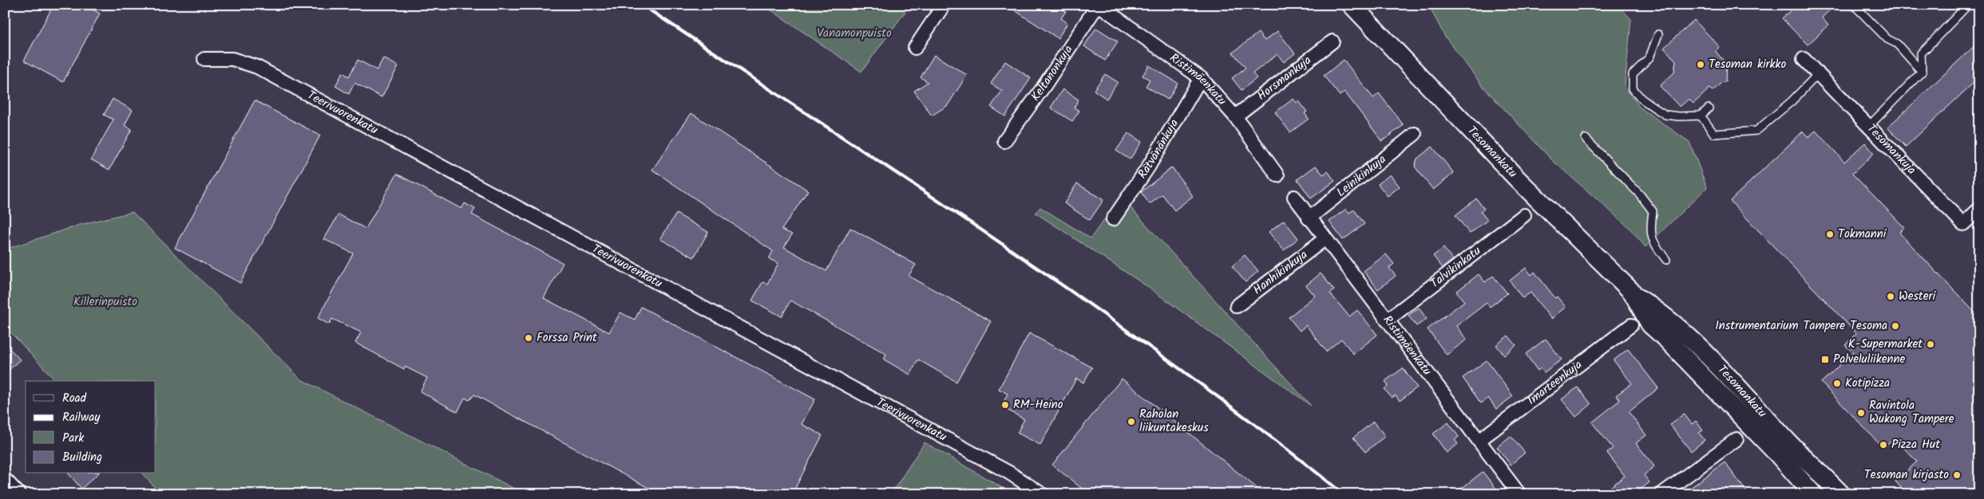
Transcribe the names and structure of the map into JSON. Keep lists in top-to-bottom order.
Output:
{
  "streets": {
    "main road": ["Tesomankatu"],
    "street": [
      "Keltanonkuja",
      "Horsmankuja",
      "Ristimäenkatu",
      "Teerivuorenkatu",
      "Rätvänänkuja",
      "Tesomankuja",
      "Leinikinkuja",
      "Talvikinkatu",
      "Hanhikinkuja",
      "Imarteenkuja"
    ]
  },
  "crossings": [
    ["Keltanonkuja", "Ristimäenkatu"],
    ["Horsmankuja", "Ristimäenkatu"],
    ["Ristimäenkatu", "Rätvänänkuja"],
    ["Ristimäenkatu", "Leinikinkuja"],
    ["Ristimäenkatu", "Talvikinkatu"],
    ["Ristimäenkatu", "Hanhikinkuja"],
    ["Ristimäenkatu", "Imarteenkuja"]
  ],
  "parks": ["Vanamonpuisto", "Killerinpuisto"],
  "places": {
    "other": [
      "Tesoman kirkko",
      "Tokmanni",
      "Westeri",
      "Instrumentarium Tampere Tesoma",
      "Forssa Print",
      "K-Supermarket",
      "Kotipizza",
      "RM-Heino",
      "Ravintola Wukong Tampere",
      "Raholan liikuntakeskus",
      "Pizza Hut",
      "Tesoman kirjasto"
    ],
    "transit": ["Palveluliikenne"]
  },
  "legend": [
    "Road",
    "Railway",
    "Park",
    "Building"
  ]
}
